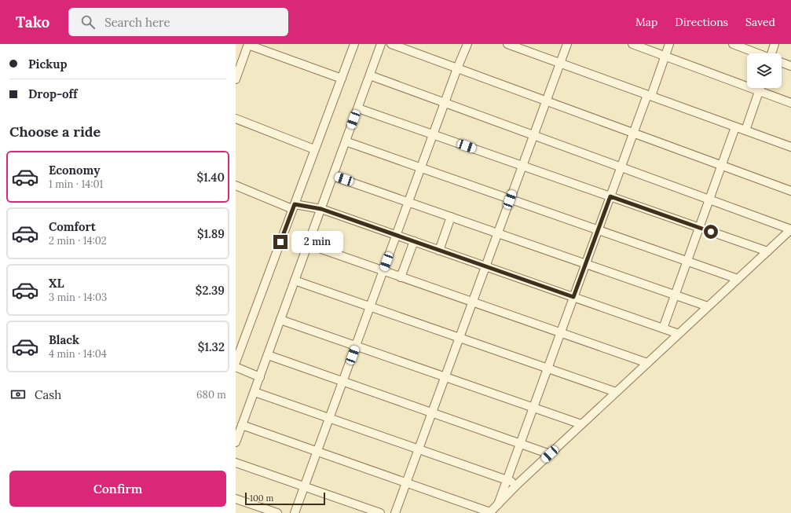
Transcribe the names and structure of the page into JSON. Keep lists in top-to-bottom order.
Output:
{
  "scale_bar": "100 m",
  "page": {
    "header": "Tako",
    "search": "Search here",
    "nav": ["Map", "Directions", "Saved"],
    "banner": ["Pickup", "Drop-off"],
    "heading": "Choose a ride",
    "list": [
      {
        "name": "Economy",
        "note": "1 min · 14:01",
        "value": "$1.40"
      },
      {
        "name": "Comfort",
        "note": "2 min · 14:02",
        "value": "$1.89"
      },
      {
        "name": "XL",
        "note": "3 min · 14:03",
        "value": "$2.39"
      },
      {
        "name": "Black",
        "note": "4 min · 14:04",
        "value": "$1.32"
      }
    ],
    "bubble": "2 min",
    "pay": ["Cash", "680 m"],
    "buttons": "Confirm",
    "scale": "100 m"
  }
}
